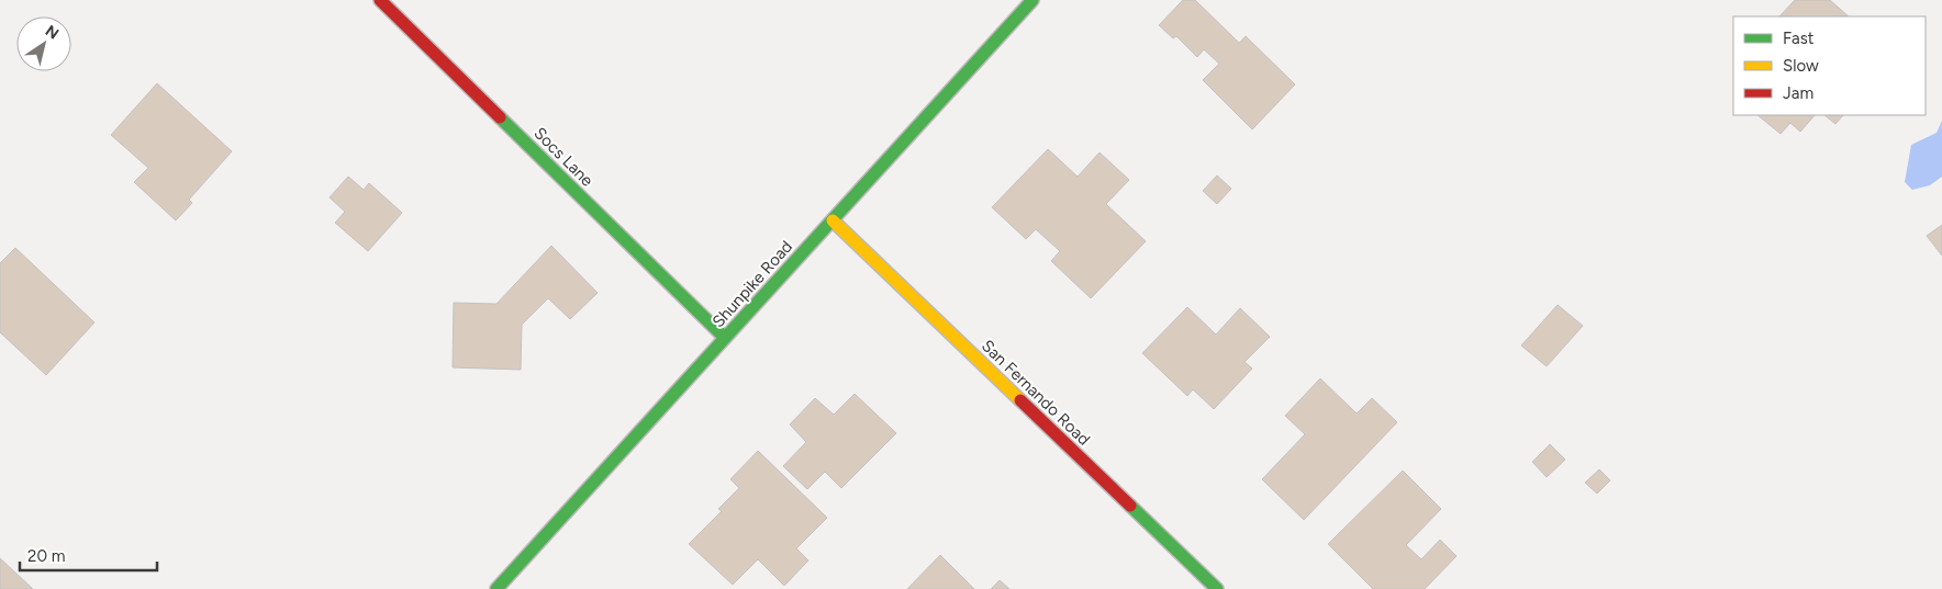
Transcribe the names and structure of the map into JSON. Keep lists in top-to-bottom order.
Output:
{
  "streets": {
    "street": ["Socs Lane", "Shunpike Road", "San Fernando Road"]
  },
  "crossings": [
    ["Socs Lane", "Shunpike Road"],
    ["Shunpike Road", "San Fernando Road"]
  ],
  "legend": ["Fast", "Slow", "Jam"],
  "scale_bar": "20 m",
  "north": "top right"
}
